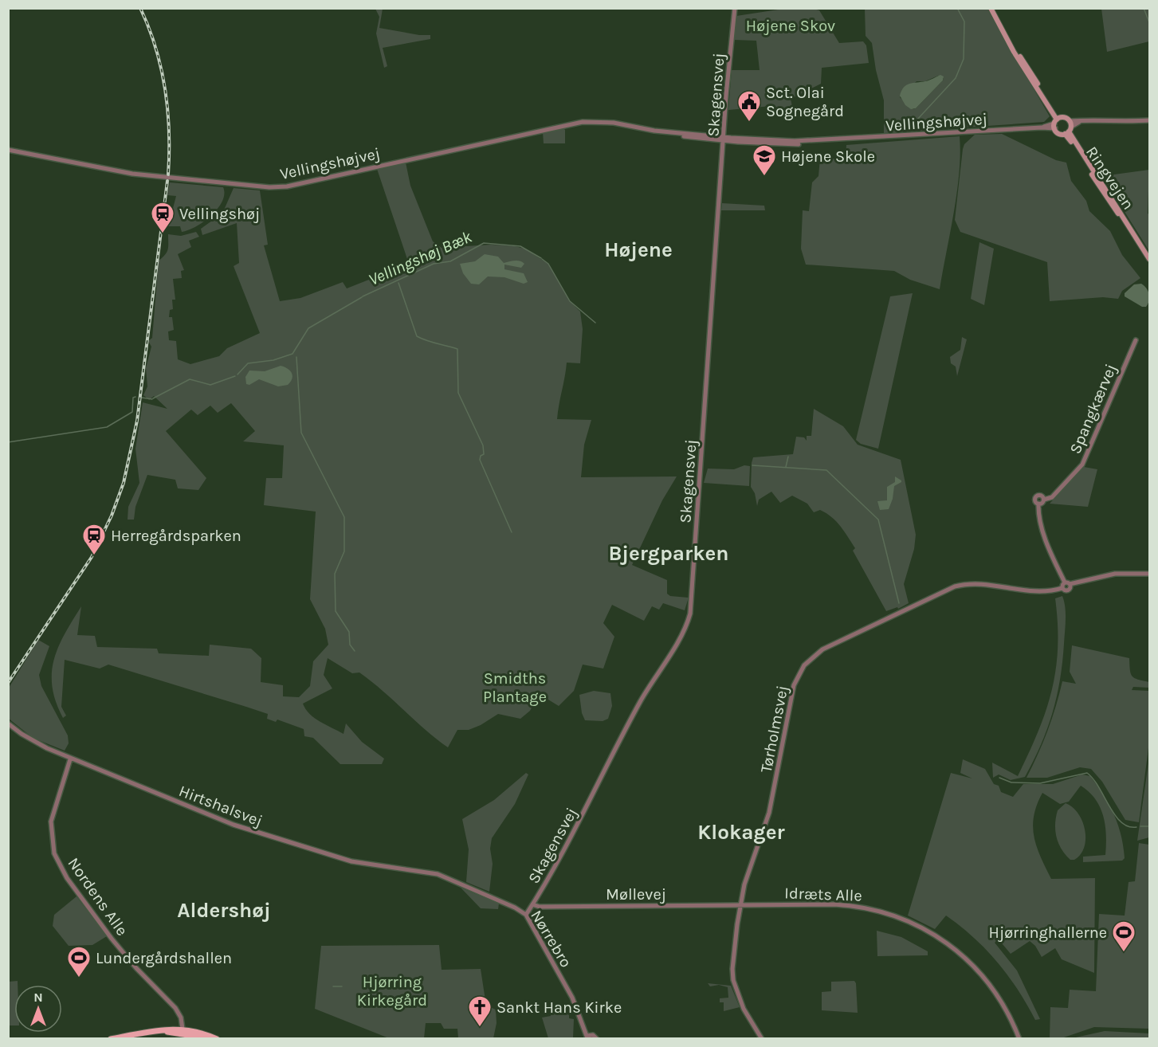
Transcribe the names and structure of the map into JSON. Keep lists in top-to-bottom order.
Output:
{
  "streets": {
    "main road": ["Ringvejen"],
    "street": [
      "Skagensvej",
      "Vellingshøjvej",
      "Spangkærvej",
      "Tørholmsvej",
      "Hirtshalsvej",
      "Møllevej",
      "Idræts Alle",
      "Nordens Alle",
      "Nørrebro"
    ]
  },
  "crossings": [
    ["Skagensvej", "Vellingshøjvej"],
    ["Skagensvej", "Møllevej"],
    ["Skagensvej", "Nørrebro"],
    ["Tørholmsvej", "Møllevej"],
    ["Tørholmsvej", "Idræts Alle"],
    ["Hirtshalsvej", "Nordens Alle"],
    ["Hirtshalsvej", "Nørrebro"],
    ["Møllevej", "Idræts Alle"]
  ],
  "districts": [
    "Højene",
    "Bjergparken",
    "Klokager",
    "Aldershøj"
  ],
  "water": ["Vellingshøj Bæk"],
  "parks": ["Højene Skov", "Smidths Plantage", "Hjørring Kirkegård"],
  "places": {
    "public building": ["Sct. Olai Sognegård"],
    "school or university": ["Højene Skole"],
    "station": ["Vellingshøj", "Herregårdsparken"],
    "sports": ["Hjørringhallerne", "Lundergårdshallen"],
    "church": ["Sankt Hans Kirke"]
  },
  "north": "top"
}
